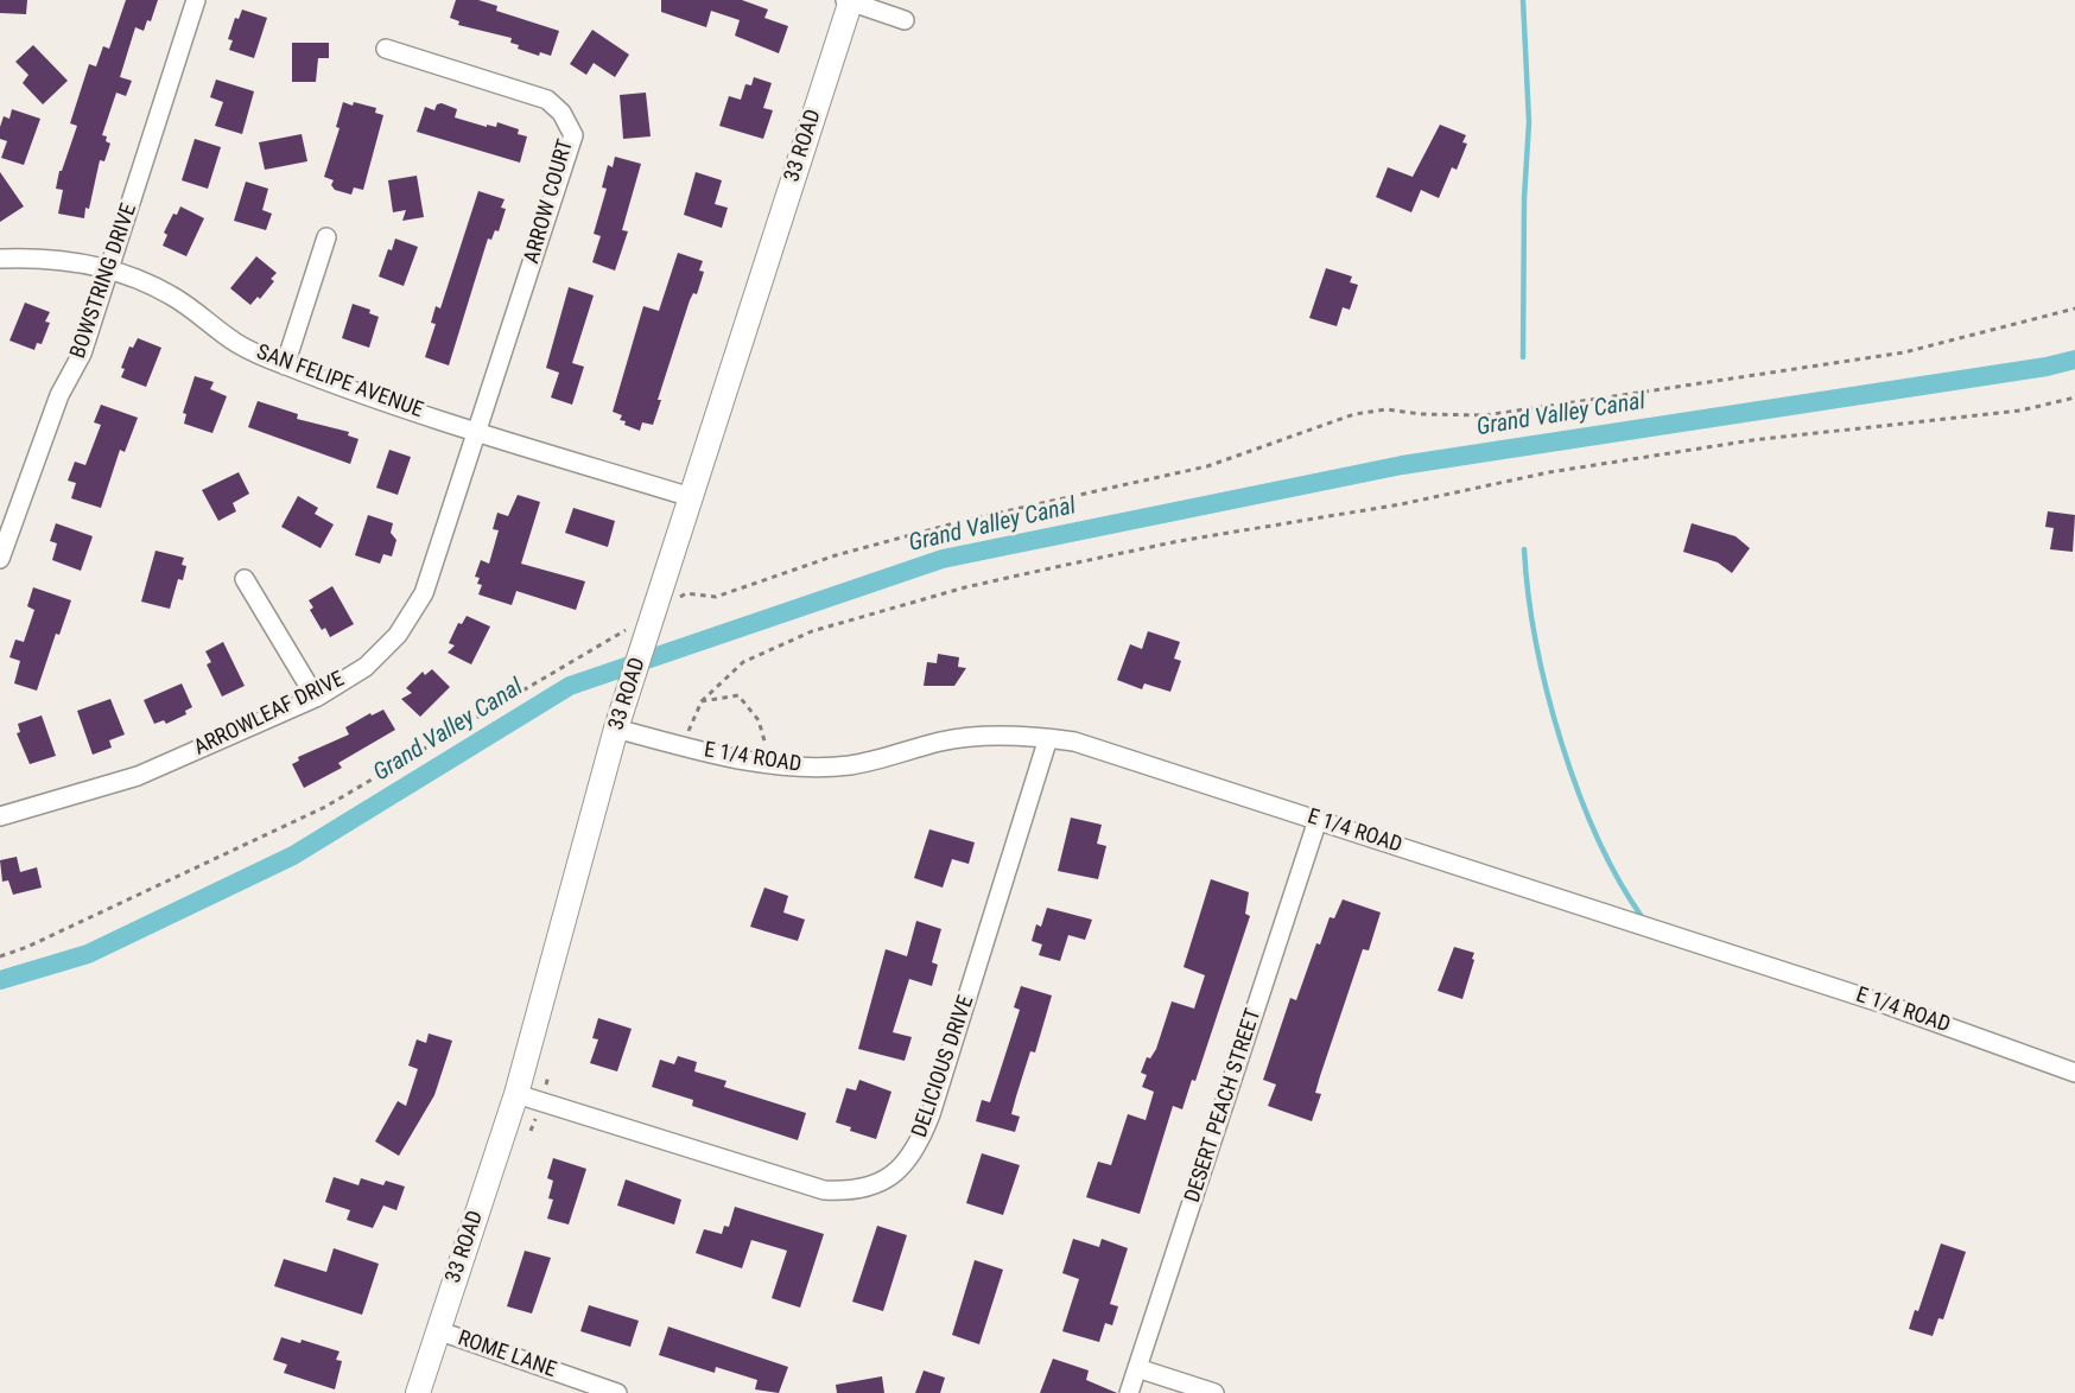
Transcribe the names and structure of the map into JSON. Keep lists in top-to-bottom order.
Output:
{
  "streets": {
    "main road": ["33 ROAD"],
    "street": [
      "ARROW COURT",
      "BOWSTRING DRIVE",
      "SAN FELIPE AVENUE",
      "ARROWLEAF DRIVE",
      "E 1/4 ROAD",
      "DELICIOUS DRIVE",
      "DESERT PEACH STREET",
      "ROME LANE"
    ]
  },
  "crossings": [
    ["33 ROAD", "SAN FELIPE AVENUE"],
    ["33 ROAD", "E 1/4 ROAD"],
    ["33 ROAD", "DELICIOUS DRIVE"],
    ["33 ROAD", "ROME LANE"],
    ["ARROW COURT", "SAN FELIPE AVENUE"],
    ["ARROW COURT", "ARROWLEAF DRIVE"],
    ["BOWSTRING DRIVE", "SAN FELIPE AVENUE"],
    ["SAN FELIPE AVENUE", "ARROWLEAF DRIVE"],
    ["E 1/4 ROAD", "DELICIOUS DRIVE"],
    ["E 1/4 ROAD", "DESERT PEACH STREET"]
  ],
  "water": ["Grand Valley Canal"]
}
